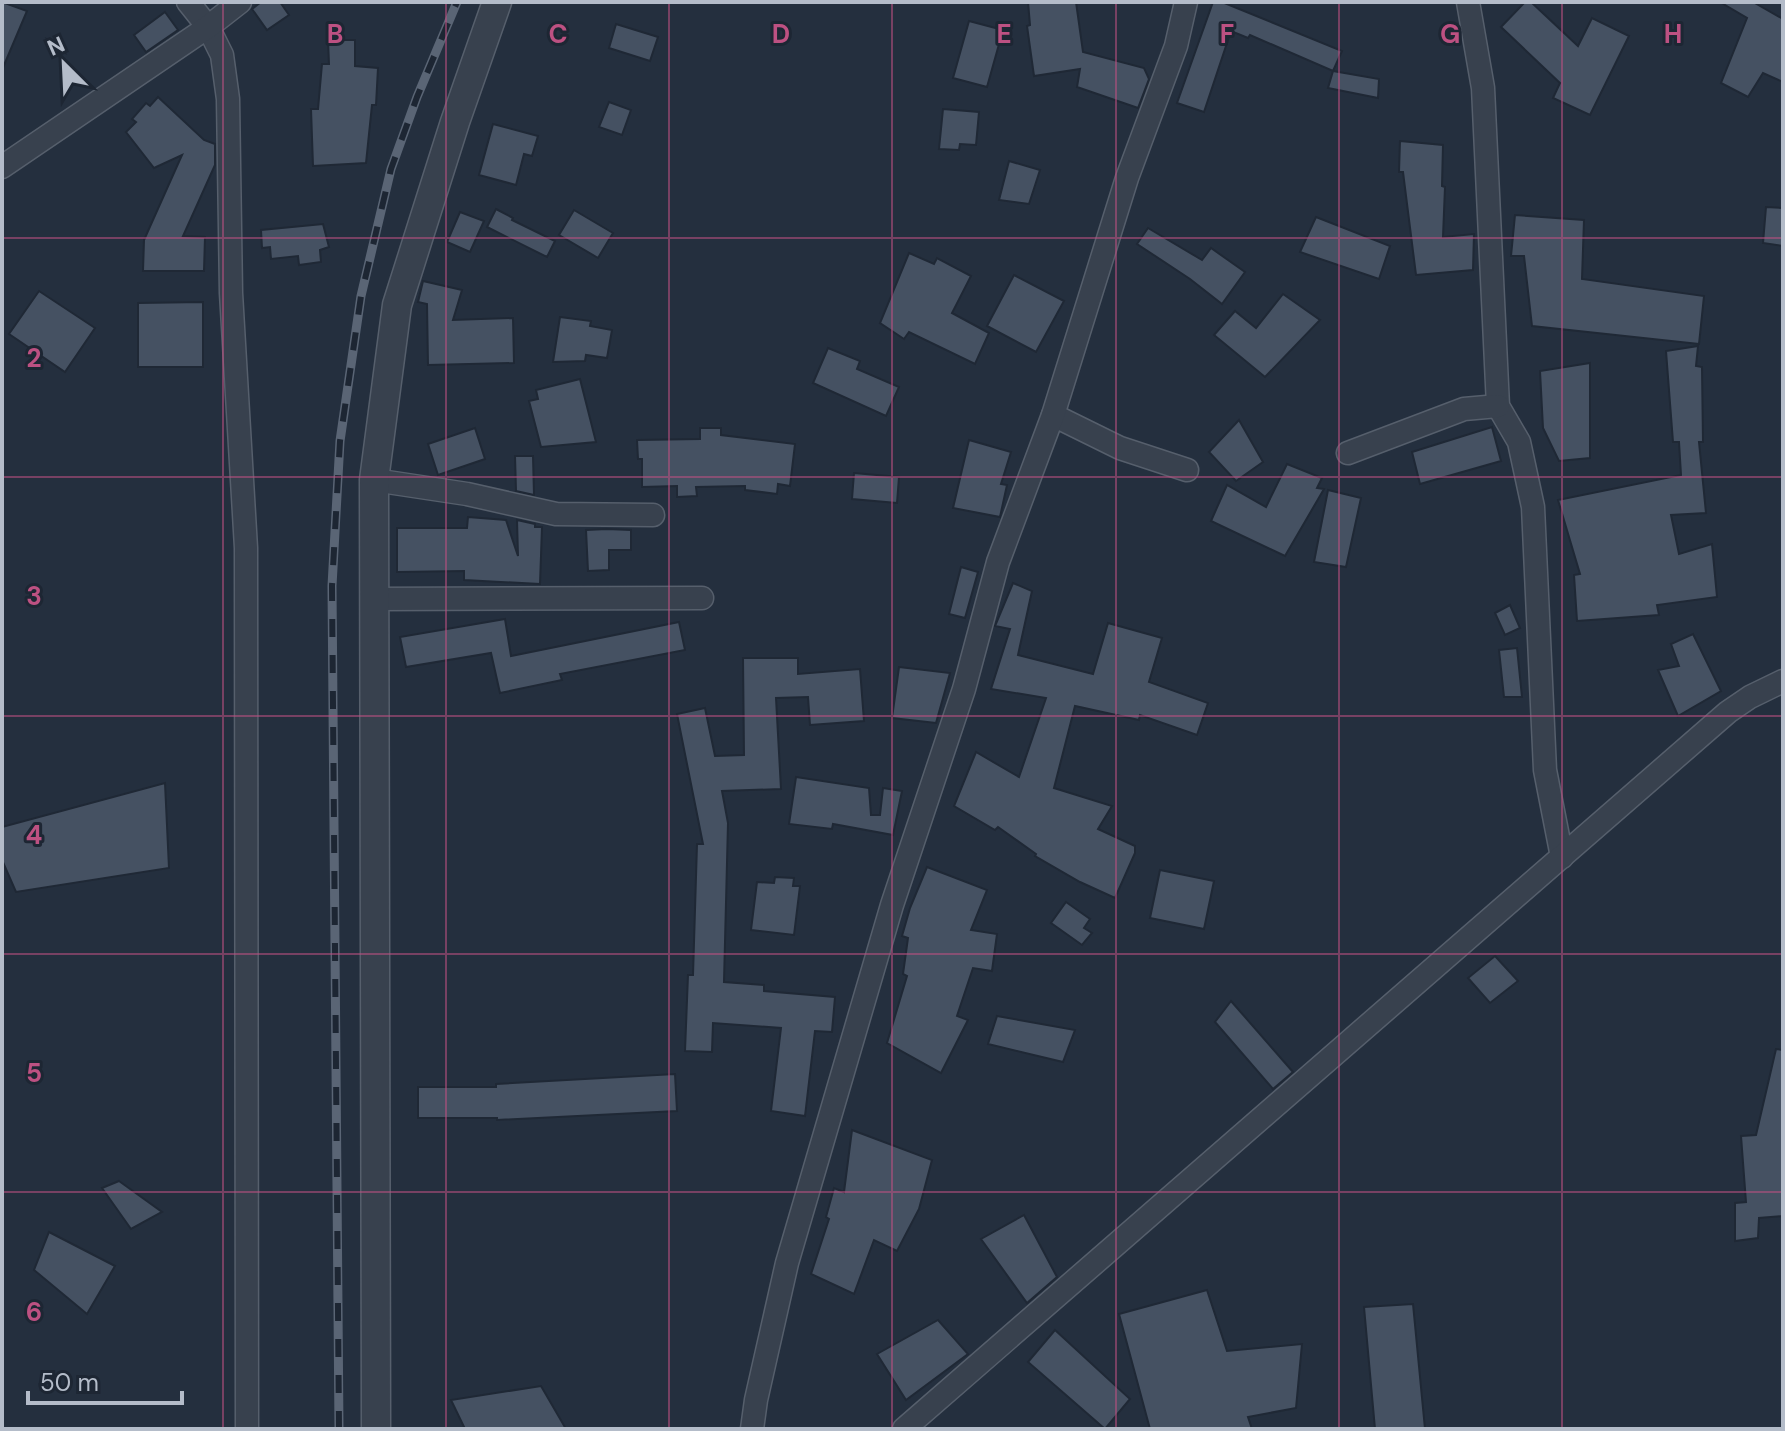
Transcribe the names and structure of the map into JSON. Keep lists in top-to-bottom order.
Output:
{
  "scale_bar": "50 m",
  "north": "top left",
  "grid": {
    "columns": [
      "B",
      "C",
      "D",
      "E",
      "F",
      "G",
      "H"
    ],
    "rows": [
      "2",
      "3",
      "4",
      "5",
      "6"
    ]
  }
}
